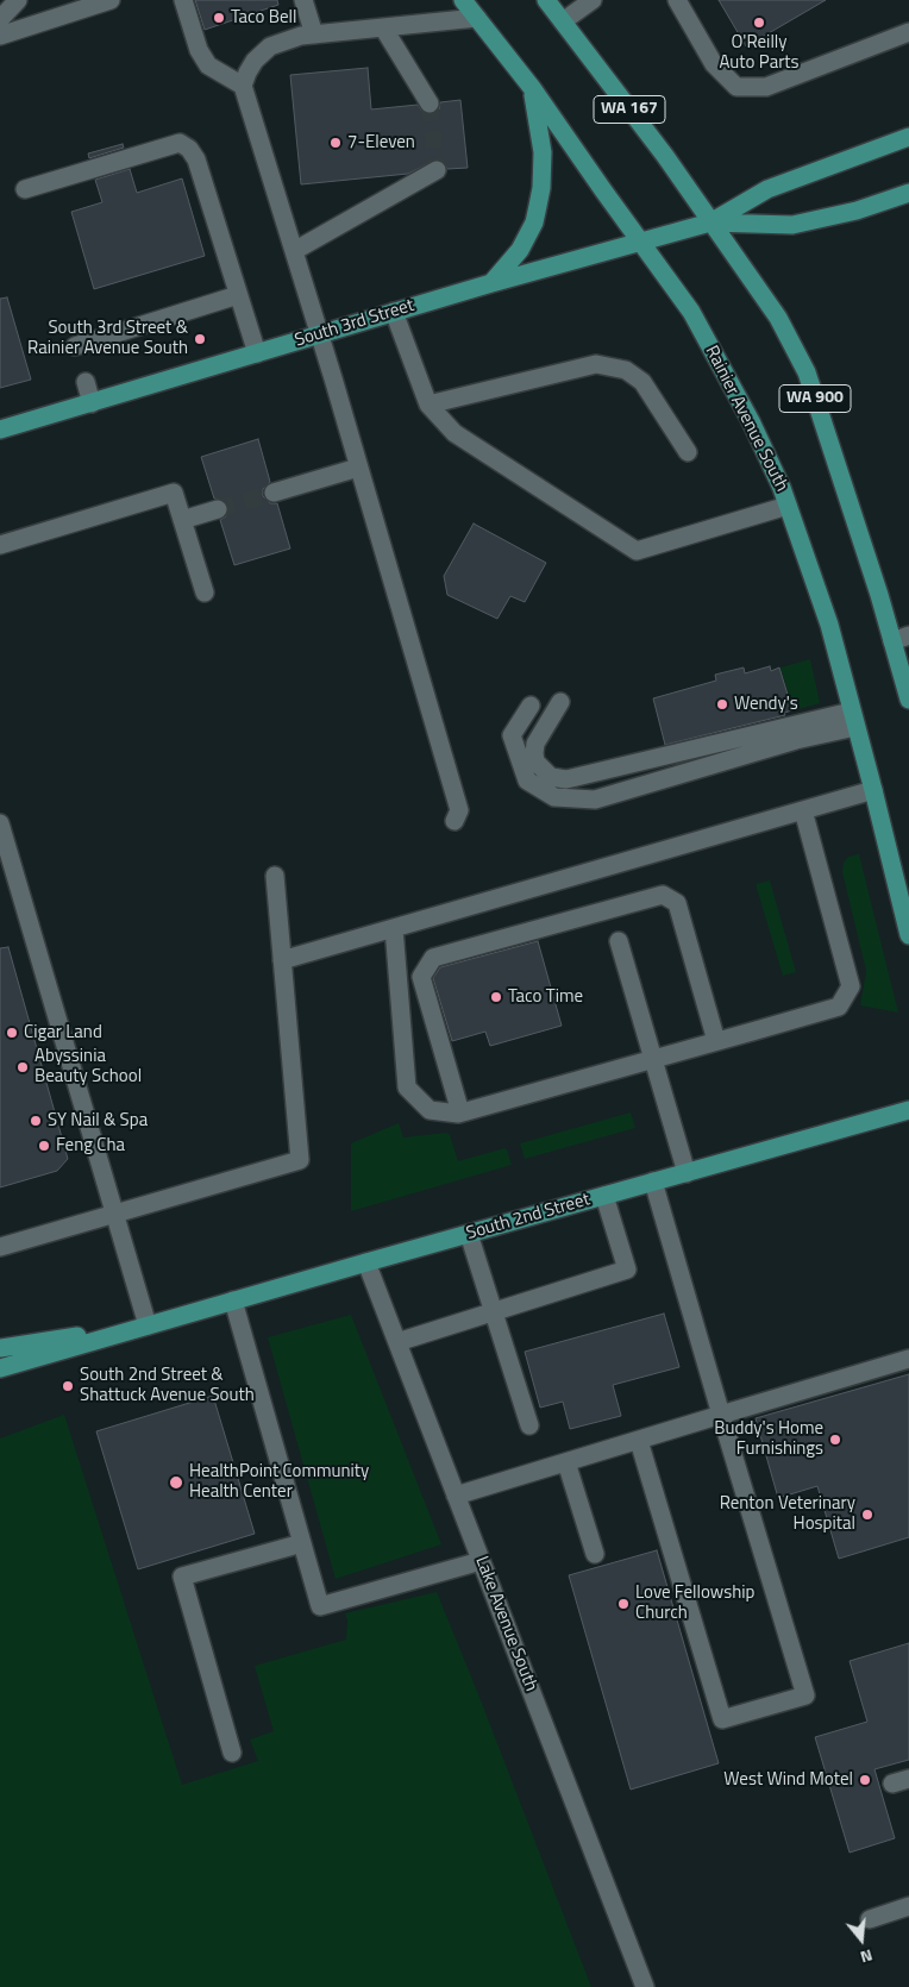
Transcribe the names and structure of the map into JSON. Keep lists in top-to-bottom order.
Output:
{
  "streets": {
    "main road": [
      "WA 167",
      "South 3rd Street",
      "WA 900",
      "Rainier Avenue South",
      "South 2nd Street"
    ],
    "street": ["Lake Avenue South"]
  },
  "crossings": [
    ["WA 167", "South 3rd Street"],
    ["WA 167", "WA 900"],
    ["South 3rd Street", "WA 900"],
    ["South 3rd Street", "Rainier Avenue South"],
    ["South 2nd Street", "Lake Avenue South"]
  ],
  "places": [
    "Taco Bell",
    "O'Reilly Auto Parts",
    "7-Eleven",
    "South 3rd Street & Rainier Avenue South",
    "Wendy's",
    "Taco Time",
    "Cigar Land",
    "Abyssinia Beauty School",
    "SY Nail & Spa",
    "Feng Cha",
    "South 2nd Street & Shattuck Avenue South",
    "Buddy's Home Furnishings",
    "HealthPoint Community Health Center",
    "Renton Veterinary Hospital",
    "Love Fellowship Church",
    "West Wind Motel"
  ],
  "north": "bottom"
}
